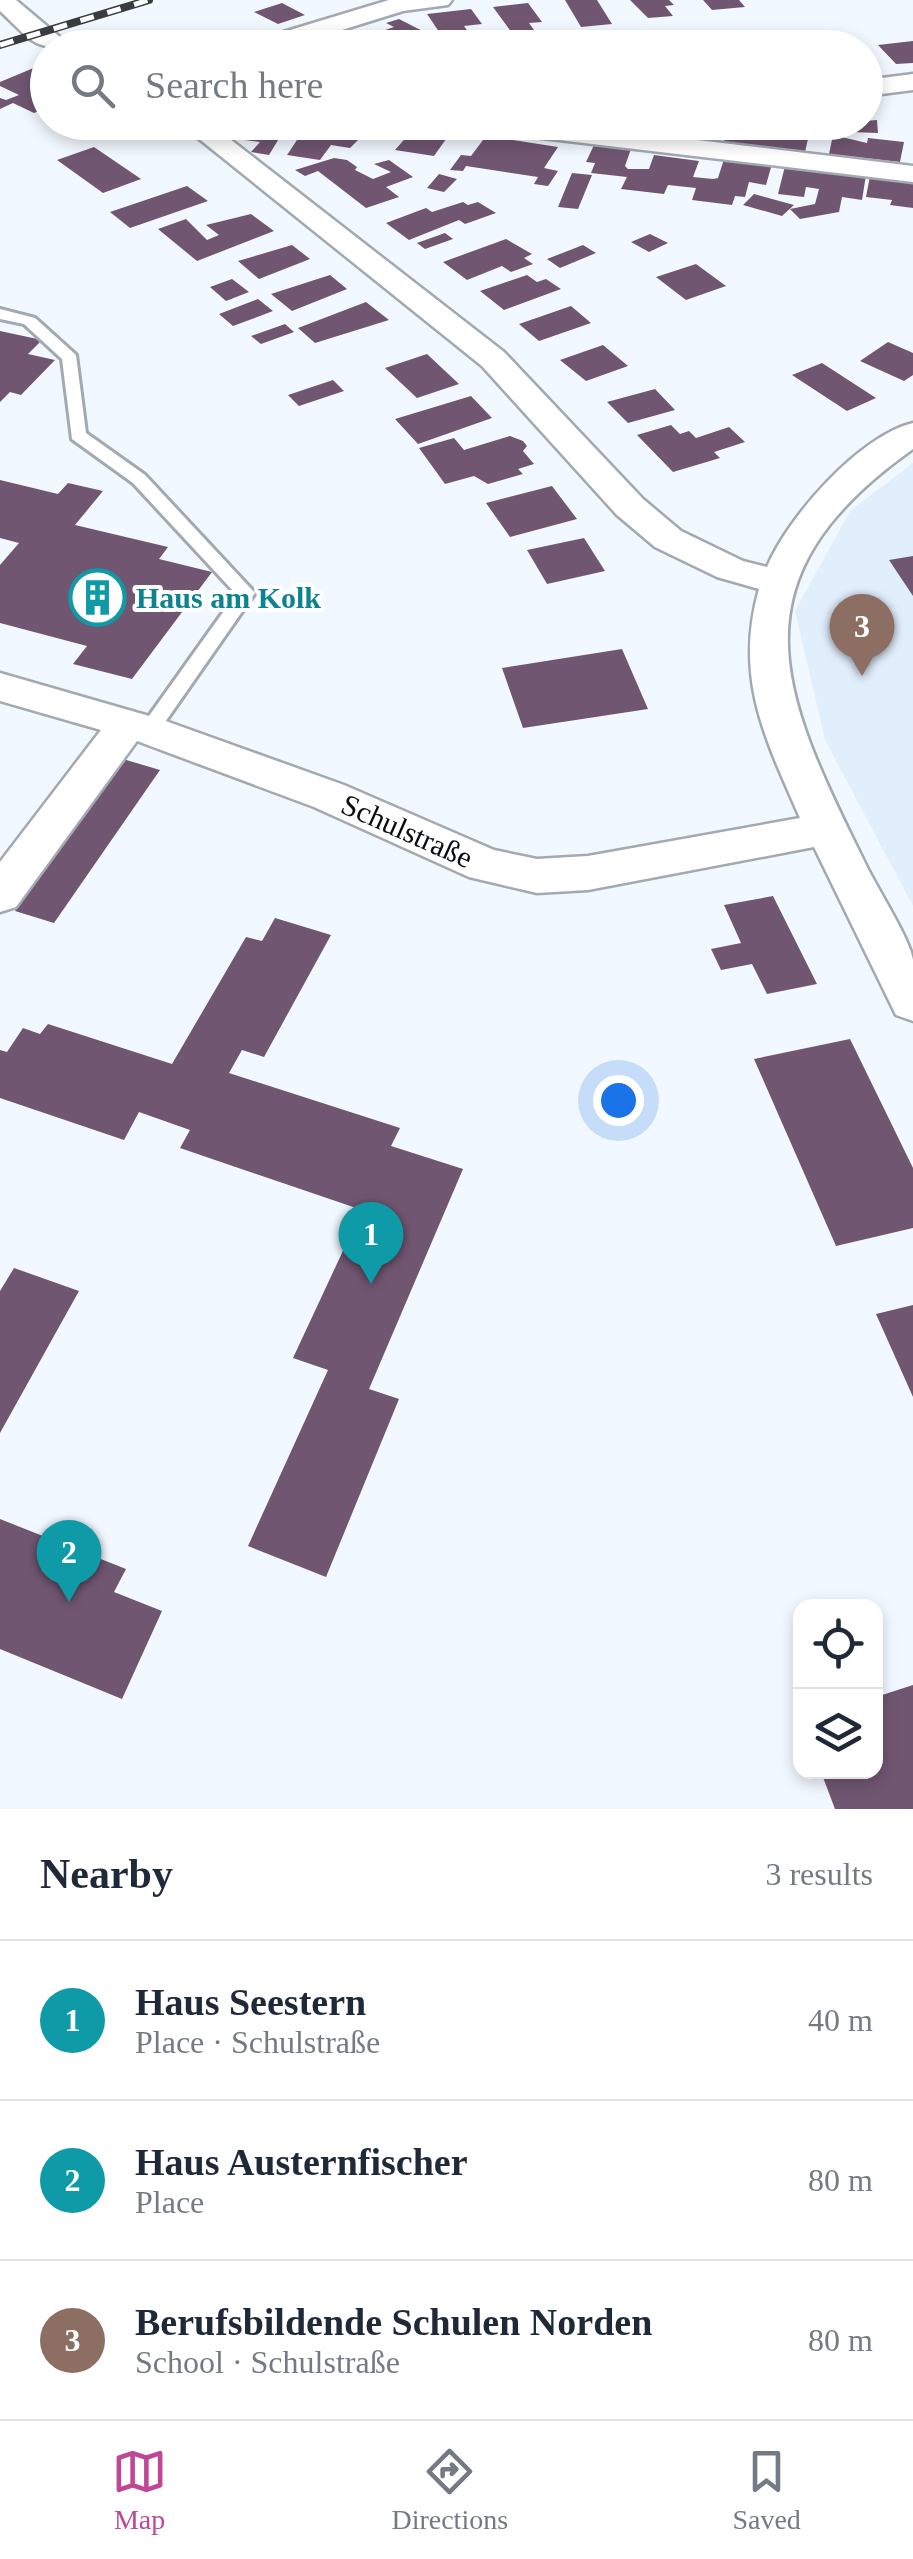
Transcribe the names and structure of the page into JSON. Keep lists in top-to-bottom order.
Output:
{
  "streets": {
    "street": ["Schulstraße"]
  },
  "places": {
    "building": ["Haus am Kolk"]
  },
  "page": {
    "search": "Search here",
    "pins": ["3", "1", "2"],
    "heading": ["Nearby", "3 results"],
    "list": [
      {
        "mark": "1",
        "name": "Haus Seestern",
        "note": "Place · Schulstraße",
        "value": "40 m"
      },
      {
        "mark": "2",
        "name": "Haus Austernfischer",
        "note": "Place",
        "value": "80 m"
      },
      {
        "mark": "3",
        "name": "Berufsbildende Schulen Norden",
        "note": "School · Schulstraße",
        "value": "80 m"
      }
    ],
    "nav": ["Map", "Directions", "Saved"]
  }
}
